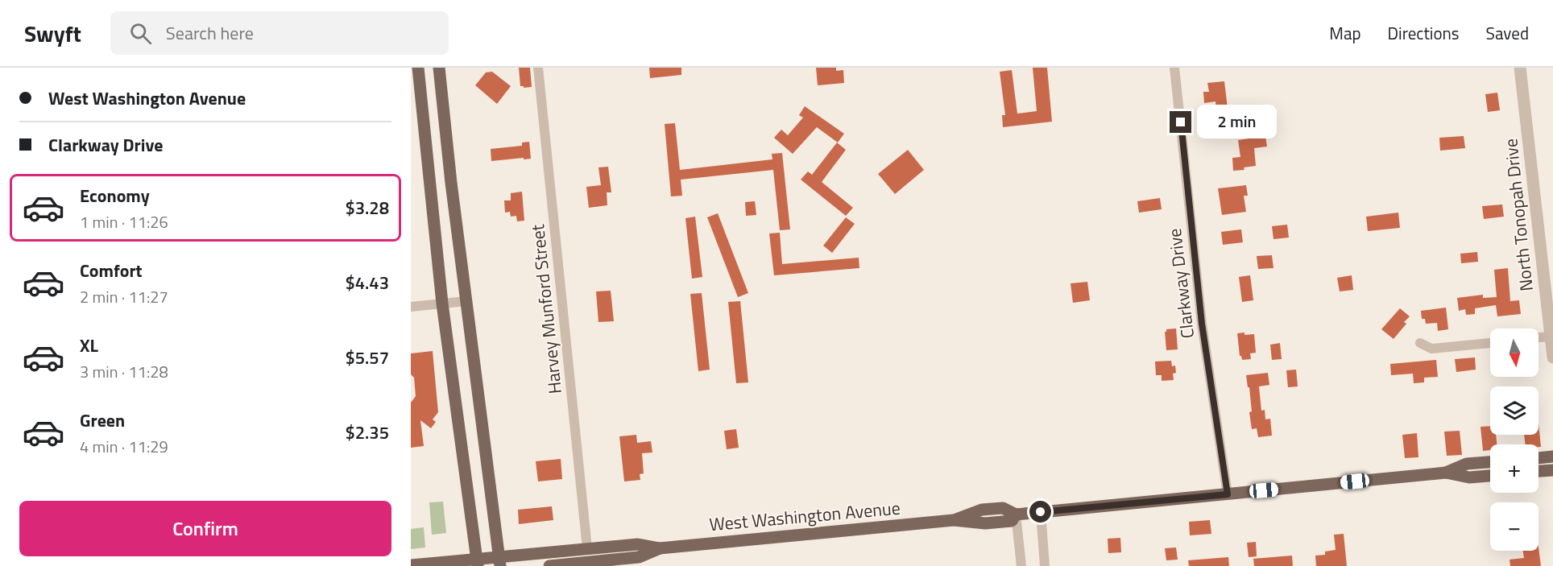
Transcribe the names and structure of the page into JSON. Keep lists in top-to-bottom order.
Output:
{
  "streets": {
    "main road": ["West Washington Avenue"],
    "street": ["North Tonopah Drive", "Clarkway Drive", "Harvey Munford Street"]
  },
  "crossings": [
    ["Clarkway Drive", "West Washington Avenue"],
    ["Harvey Munford Street", "West Washington Avenue"]
  ],
  "north": "bottom",
  "page": {
    "header": "Swyft",
    "search": "Search here",
    "nav": ["Map", "Directions", "Saved"],
    "banner": ["West Washington Avenue", "Clarkway Drive"],
    "bubble": "2 min",
    "list": [
      {
        "name": "Economy",
        "note": "1 min · 11:26",
        "value": "$3.28"
      },
      {
        "name": "Comfort",
        "note": "2 min · 11:27",
        "value": "$4.43"
      },
      {
        "name": "XL",
        "note": "3 min · 11:28",
        "value": "$5.57"
      },
      {
        "name": "Green",
        "note": "4 min · 11:29",
        "value": "$2.35"
      }
    ],
    "map_buttons": ["+", "−"],
    "buttons": "Confirm"
  }
}
